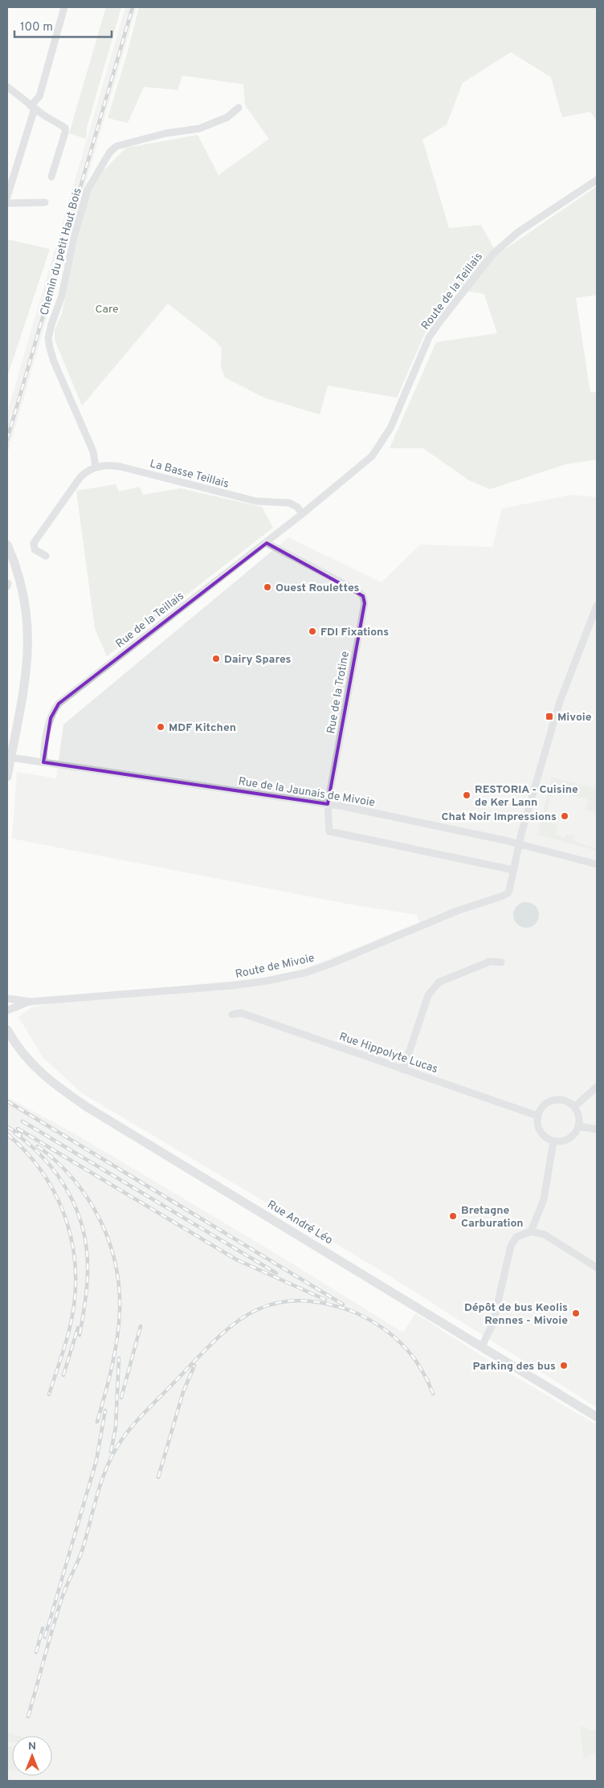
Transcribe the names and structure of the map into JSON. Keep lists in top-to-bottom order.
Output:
{
  "streets": {
    "street": [
      "Chemin du petit Haut Bois",
      "Route de la Teillais",
      "La Basse Teillais",
      "Rue de la Teillais",
      "Rue de la Trotine",
      "Rue de la Jaunais de Mivoie",
      "Route de Mivoie",
      "Rue Hippolyte Lucas",
      "Rue André Léo"
    ]
  },
  "crossings": [
    ["Chemin du petit Haut Bois", "La Basse Teillais"],
    ["Route de la Teillais", "La Basse Teillais"],
    ["Route de la Teillais", "Rue de la Teillais"],
    ["La Basse Teillais", "Rue de la Teillais"],
    ["Rue de la Teillais", "Rue de la Trotine"],
    ["Rue de la Teillais", "Rue de la Jaunais de Mivoie"],
    ["Rue de la Trotine", "Rue de la Jaunais de Mivoie"],
    ["Rue de la Trotine", "Route de Mivoie"],
    ["Rue de la Jaunais de Mivoie", "Route de Mivoie"]
  ],
  "parks": ["Care"],
  "places": {
    "other": [
      "Ouest Roulettes",
      "FDI Fixations",
      "Dairy Spares",
      "MDF Kitchen",
      "RESTORIA - Cuisine de Ker Lann",
      "Chat Noir Impressions",
      "Bretagne Carburation",
      "Dépôt de bus Keolis Rennes - Mivoie",
      "Parking des bus"
    ],
    "transit": ["Mivoie"]
  },
  "scale_bar": "100 m",
  "north": "top"
}
